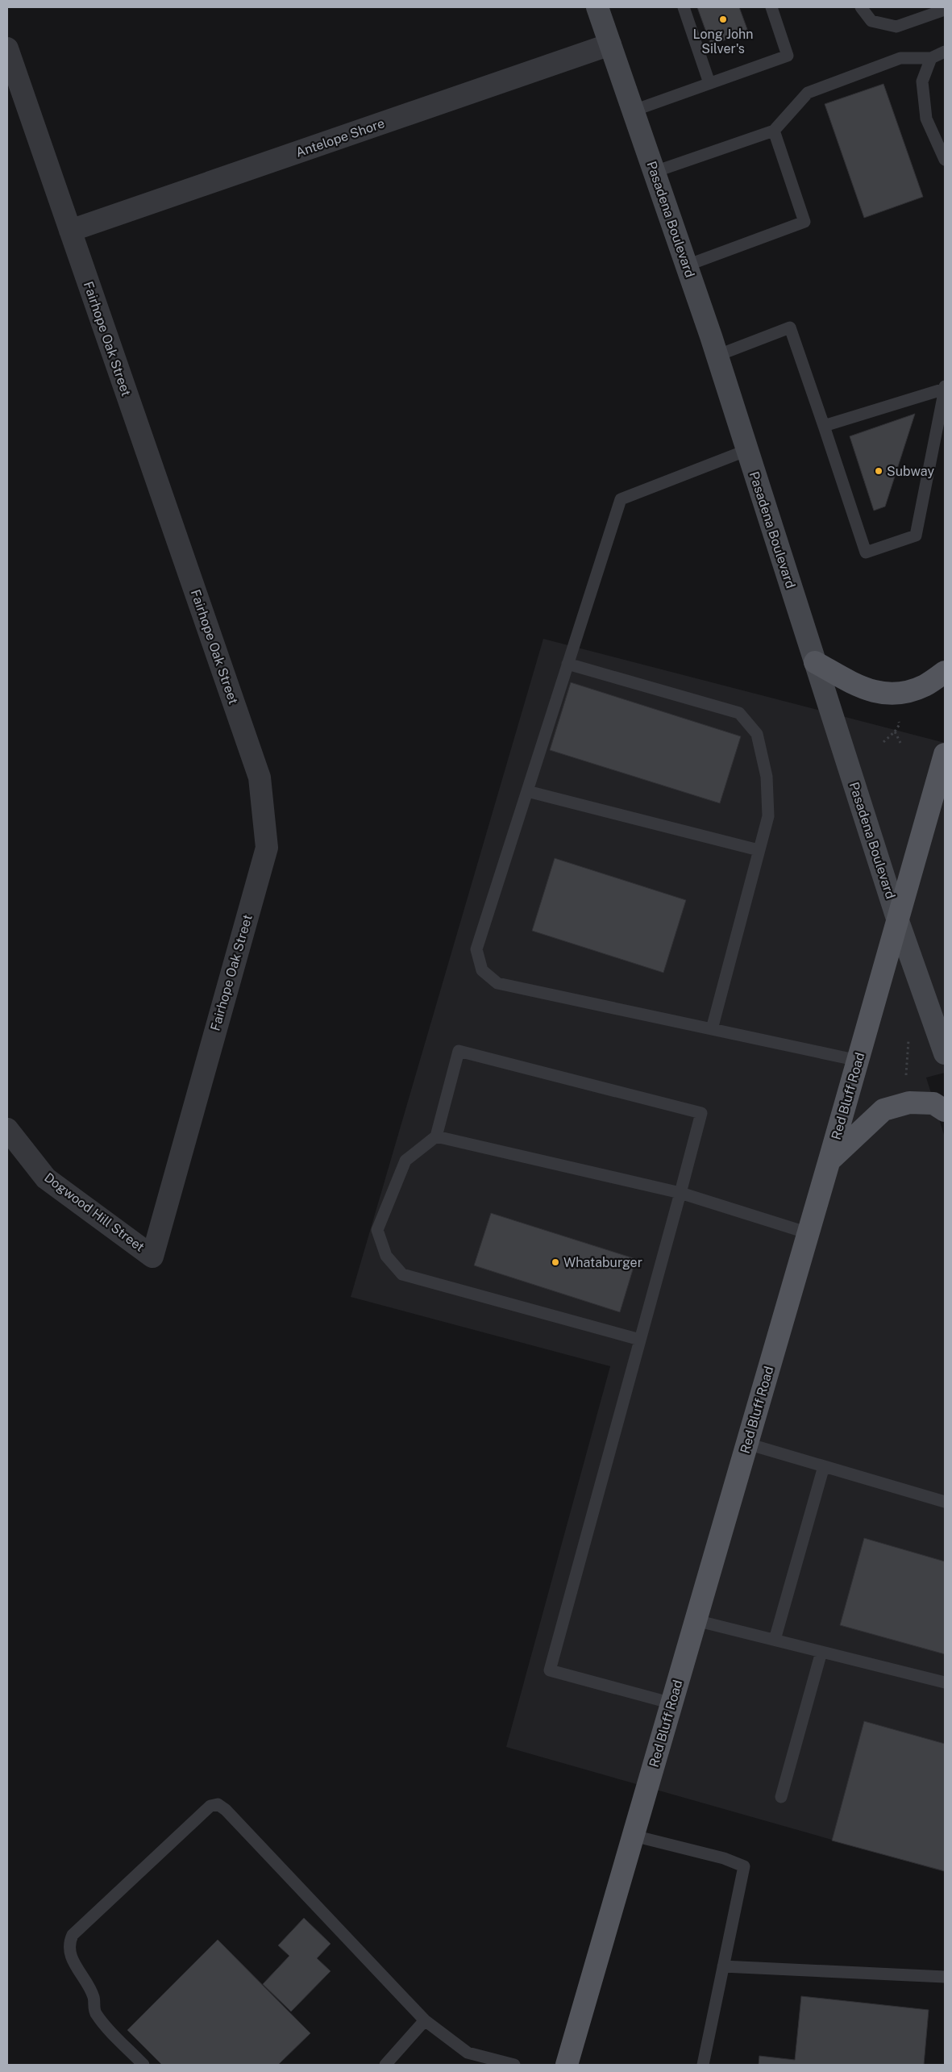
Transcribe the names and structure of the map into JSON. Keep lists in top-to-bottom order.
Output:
{
  "streets": {
    "main road": ["Pasadena Boulevard", "Red Bluff Road"],
    "street": ["Antelope Shore", "Fairhope Oak Street", "Dogwood Hill Street"]
  },
  "crossings": [
    ["Antelope Shore", "Pasadena Boulevard"],
    ["Antelope Shore", "Fairhope Oak Street"],
    ["Pasadena Boulevard", "Red Bluff Road"],
    ["Fairhope Oak Street", "Dogwood Hill Street"]
  ],
  "places": ["Long John Silver's", "Subway", "Whataburger"]
}
